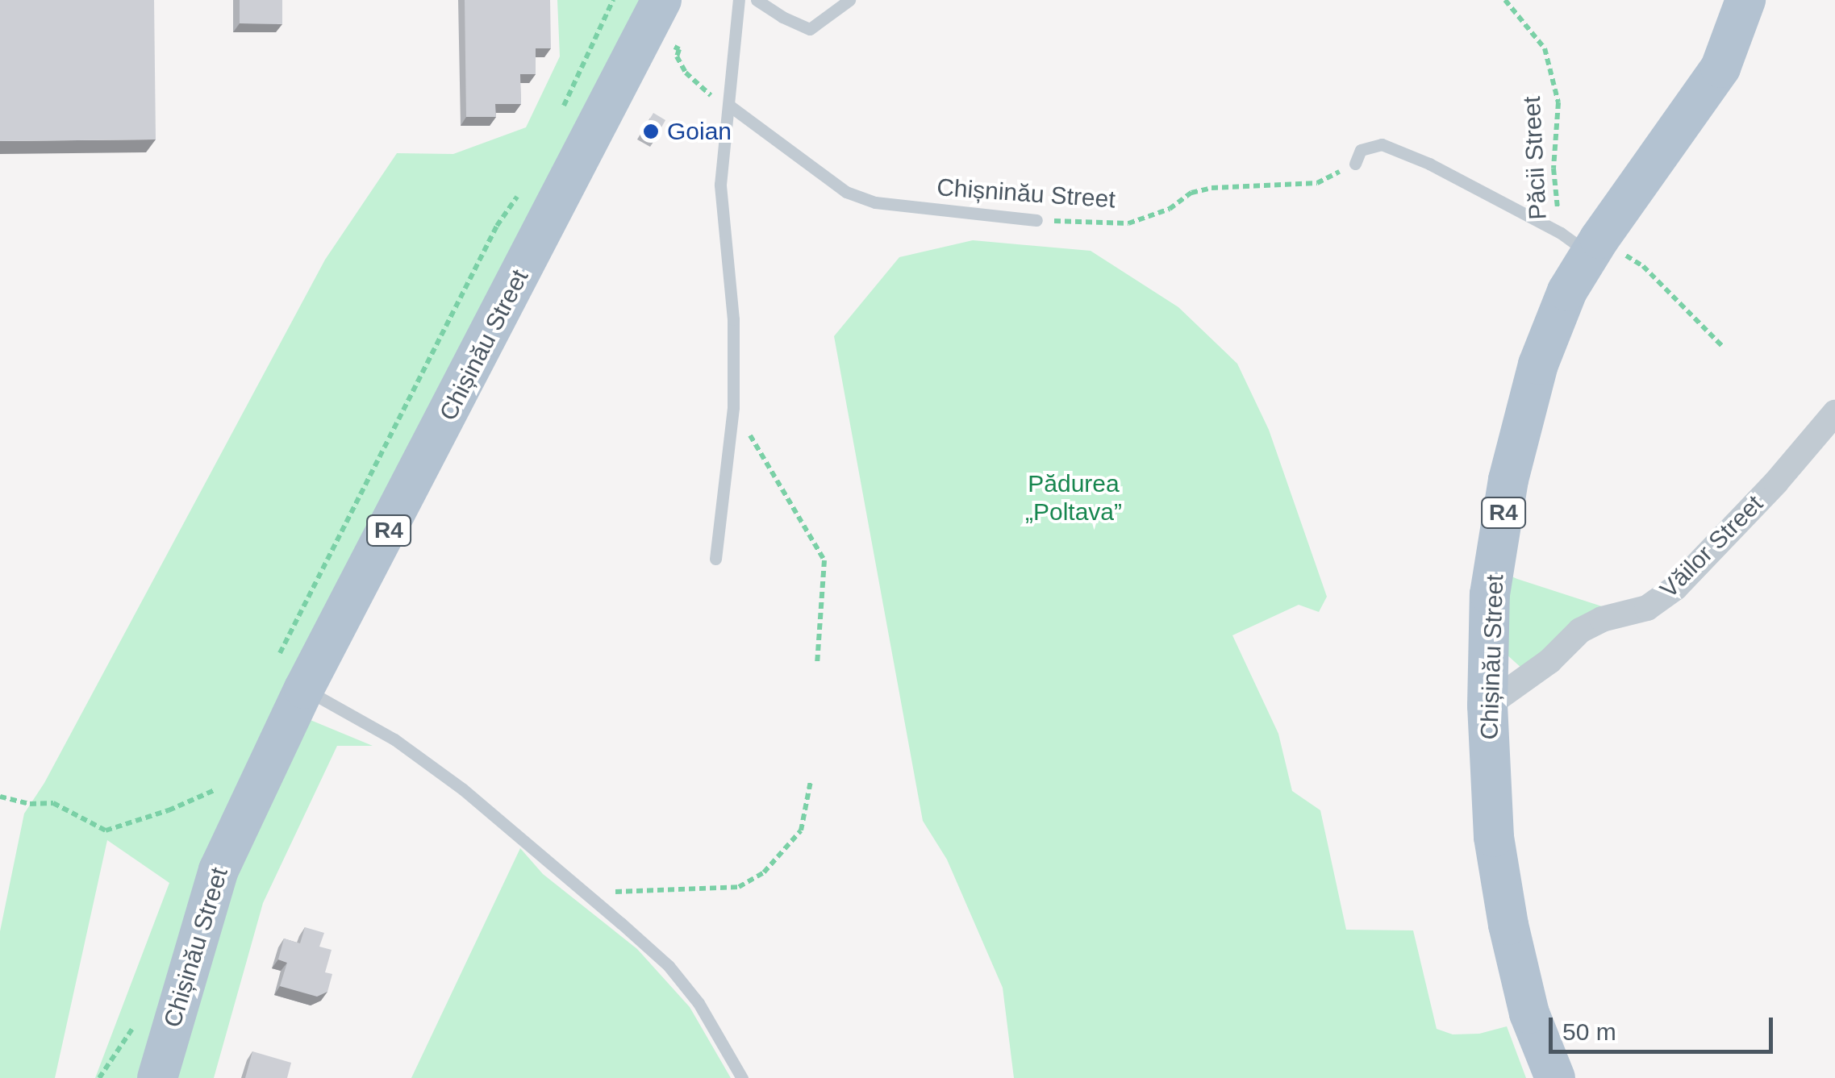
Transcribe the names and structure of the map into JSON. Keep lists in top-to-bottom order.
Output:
{
  "streets": {
    "main road": ["Chișinău Street", "R4"],
    "street": ["Văilor Street"],
    "lane": ["Chișninău Street"],
    "path": ["Păcii Street"]
  },
  "crossings": [
    ["Păcii Street", "Chișinău Street"],
    ["Chișinău Street", "Văilor Street"]
  ],
  "parks": ["Pădurea „Poltava”"],
  "places": ["Goian"],
  "scale_bar": "50 m"
}
